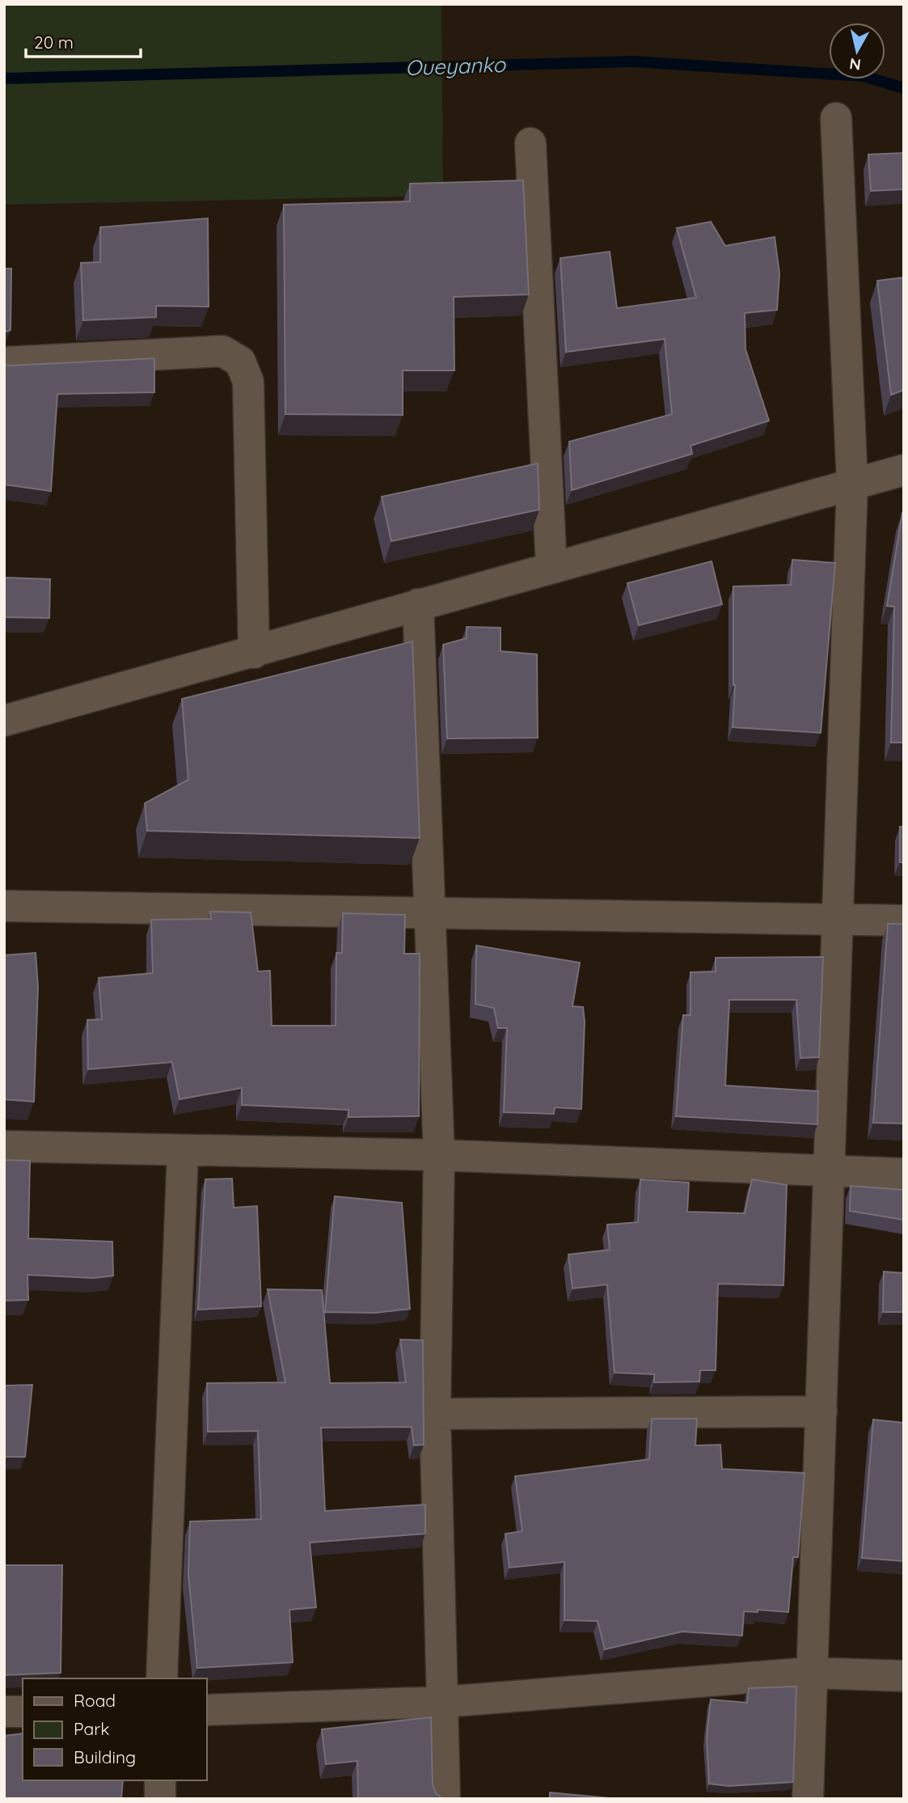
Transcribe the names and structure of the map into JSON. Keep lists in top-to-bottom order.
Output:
{
  "water": ["Oueyanko"],
  "legend": ["Road", "Park", "Building"],
  "scale_bar": "20 m",
  "north": "bottom"
}
